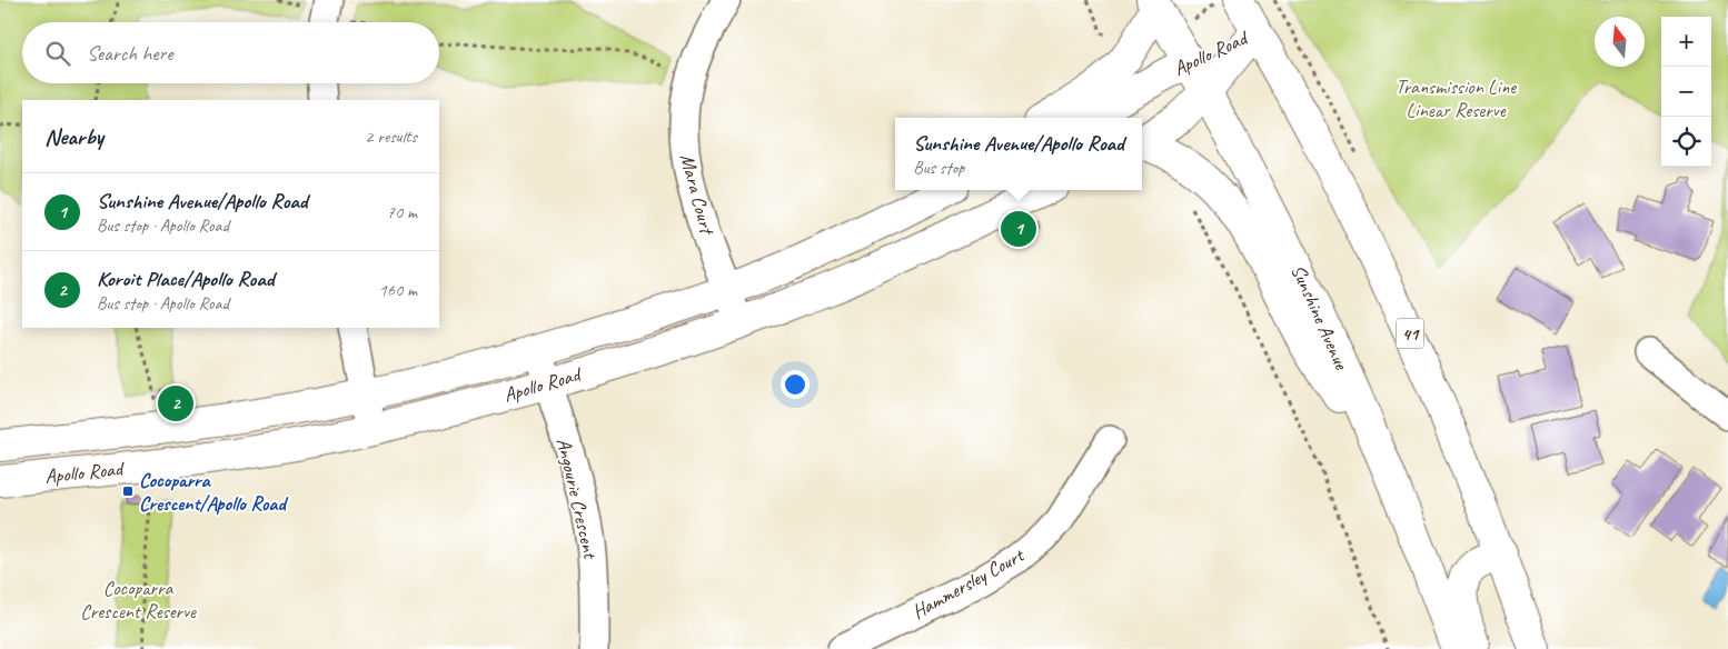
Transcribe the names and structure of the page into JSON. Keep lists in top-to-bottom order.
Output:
{
  "streets": {
    "street": [
      "Apollo Road",
      "Mara Court",
      "Sunshine Avenue",
      "41",
      "Angourie Crescent",
      "Hammersley Court"
    ]
  },
  "crossings": [
    ["Apollo Road", "Mara Court"],
    ["Apollo Road", "Sunshine Avenue"],
    ["Apollo Road", "41"],
    ["Apollo Road", "Angourie Crescent"]
  ],
  "parks": ["Transmission Line Linear Reserve", "Cocoparra Crescent Reserve"],
  "places": {
    "transit": ["Cocoparra Crescent/Apollo Road"]
  },
  "north": "top",
  "page": {
    "map_buttons": ["+", "−"],
    "search": "Search here",
    "heading": ["Nearby", "2 results"],
    "popup": ["Sunshine Avenue/Apollo Road", "Bus stop"],
    "list": [
      {
        "mark": "1",
        "name": "Sunshine Avenue/Apollo Road",
        "note": "Bus stop · Apollo Road",
        "value": "70 m"
      },
      {
        "mark": "2",
        "name": "Koroit Place/Apollo Road",
        "note": "Bus stop · Apollo Road",
        "value": "160 m"
      }
    ],
    "pins": ["1", "2"]
  }
}
